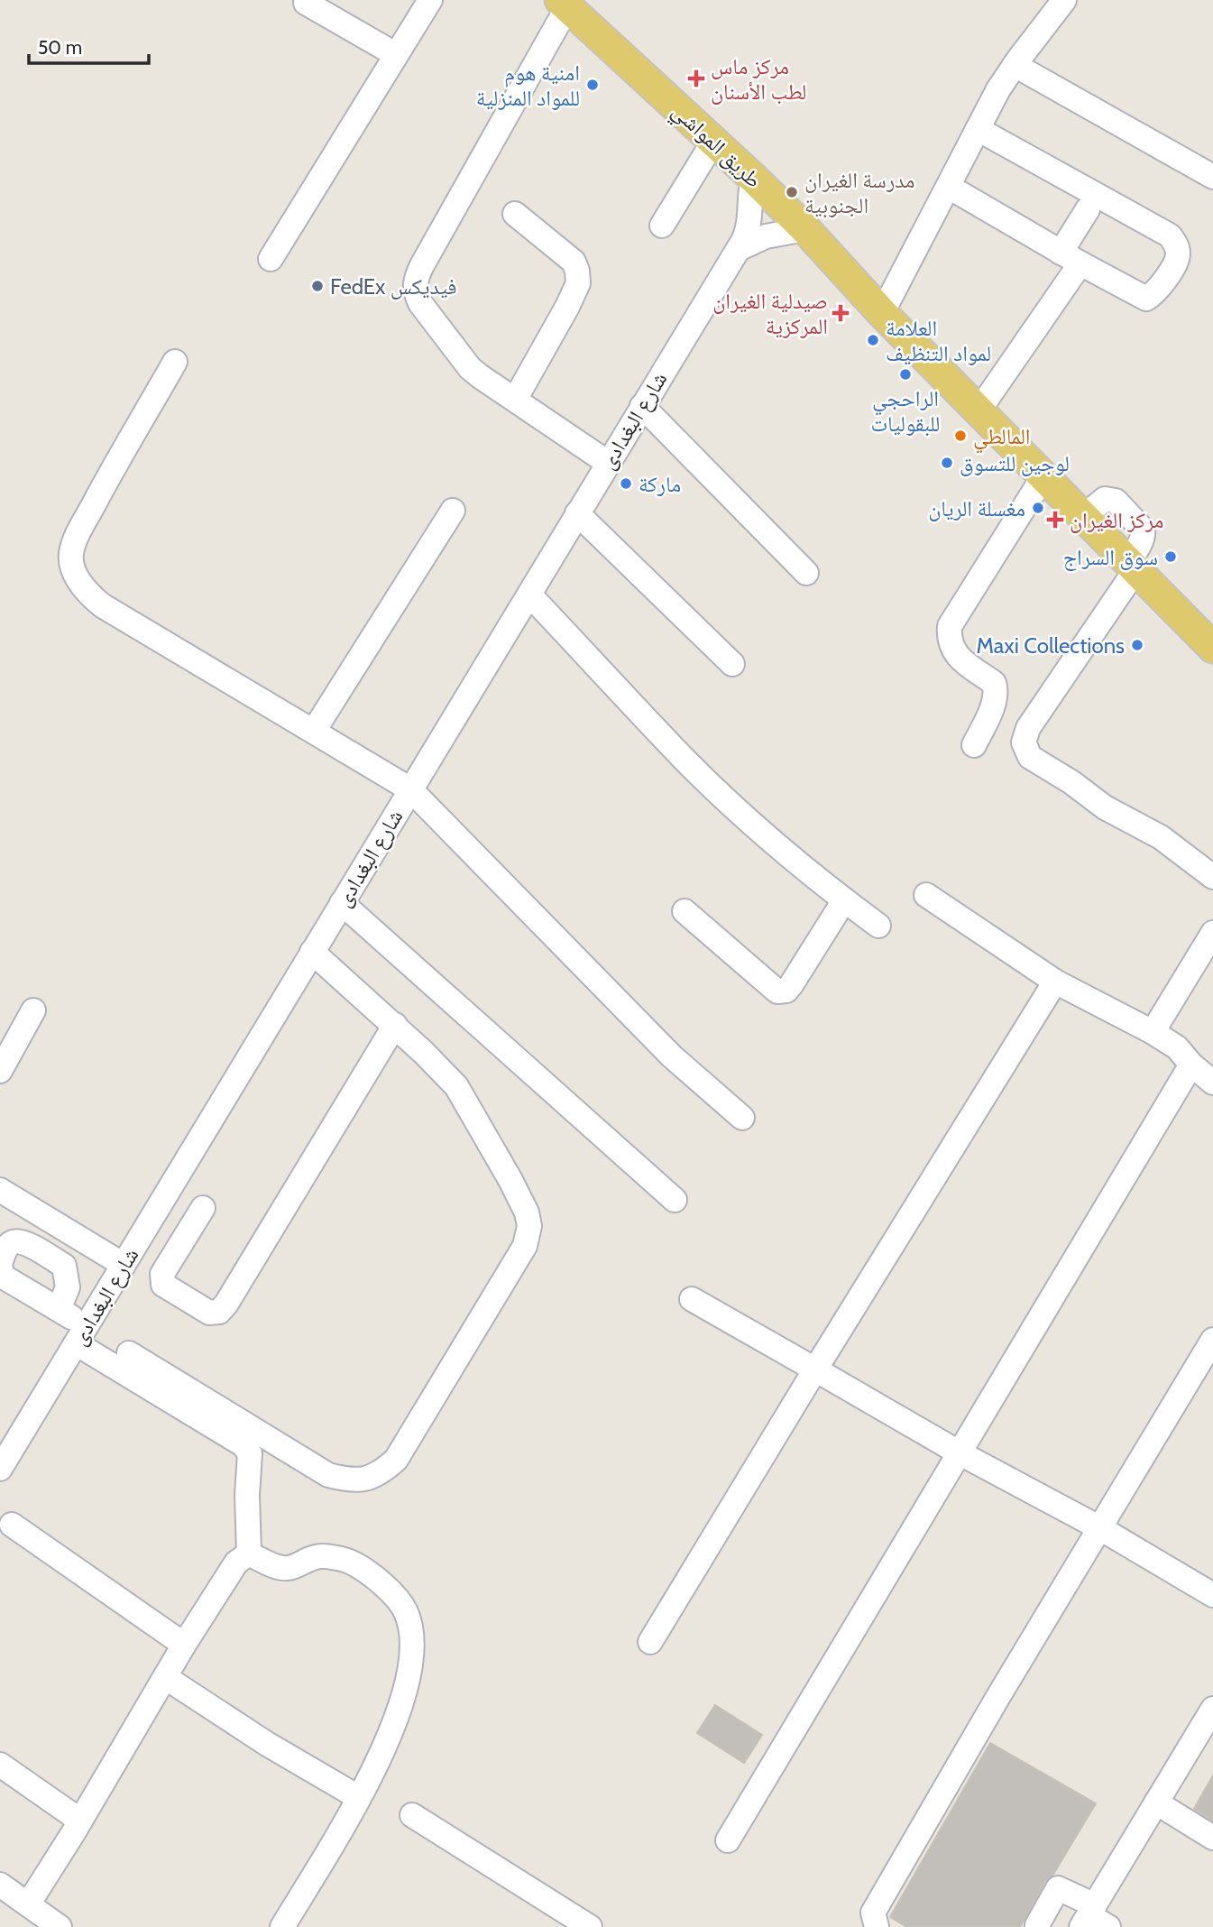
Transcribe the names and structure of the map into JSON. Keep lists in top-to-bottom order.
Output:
{
  "streets": {
    "main road": ["طريق المواشي"],
    "street": ["شارع البغدادى"]
  },
  "crossings": [
    ["طريق المواشي", "شارع البغدادى"]
  ],
  "places": {
    "health": ["مركز ماس لطب الأسنان", "صيدلية الغيران المركزية", "مركز الغيران"],
    "other": [
      "امنية هوم للمواد المنزلية",
      "مدرسة الغيران الجنوبية",
      "FedEx فيديكس",
      "العلامة لمواد التنظيف",
      "الراحجي للبقوليات",
      "المالطي",
      "لوجين للتسوق",
      "ماركة",
      "مغسلة الريان",
      "سوق السراج",
      "Maxi Collections"
    ]
  },
  "scale_bar": "50 m"
}
